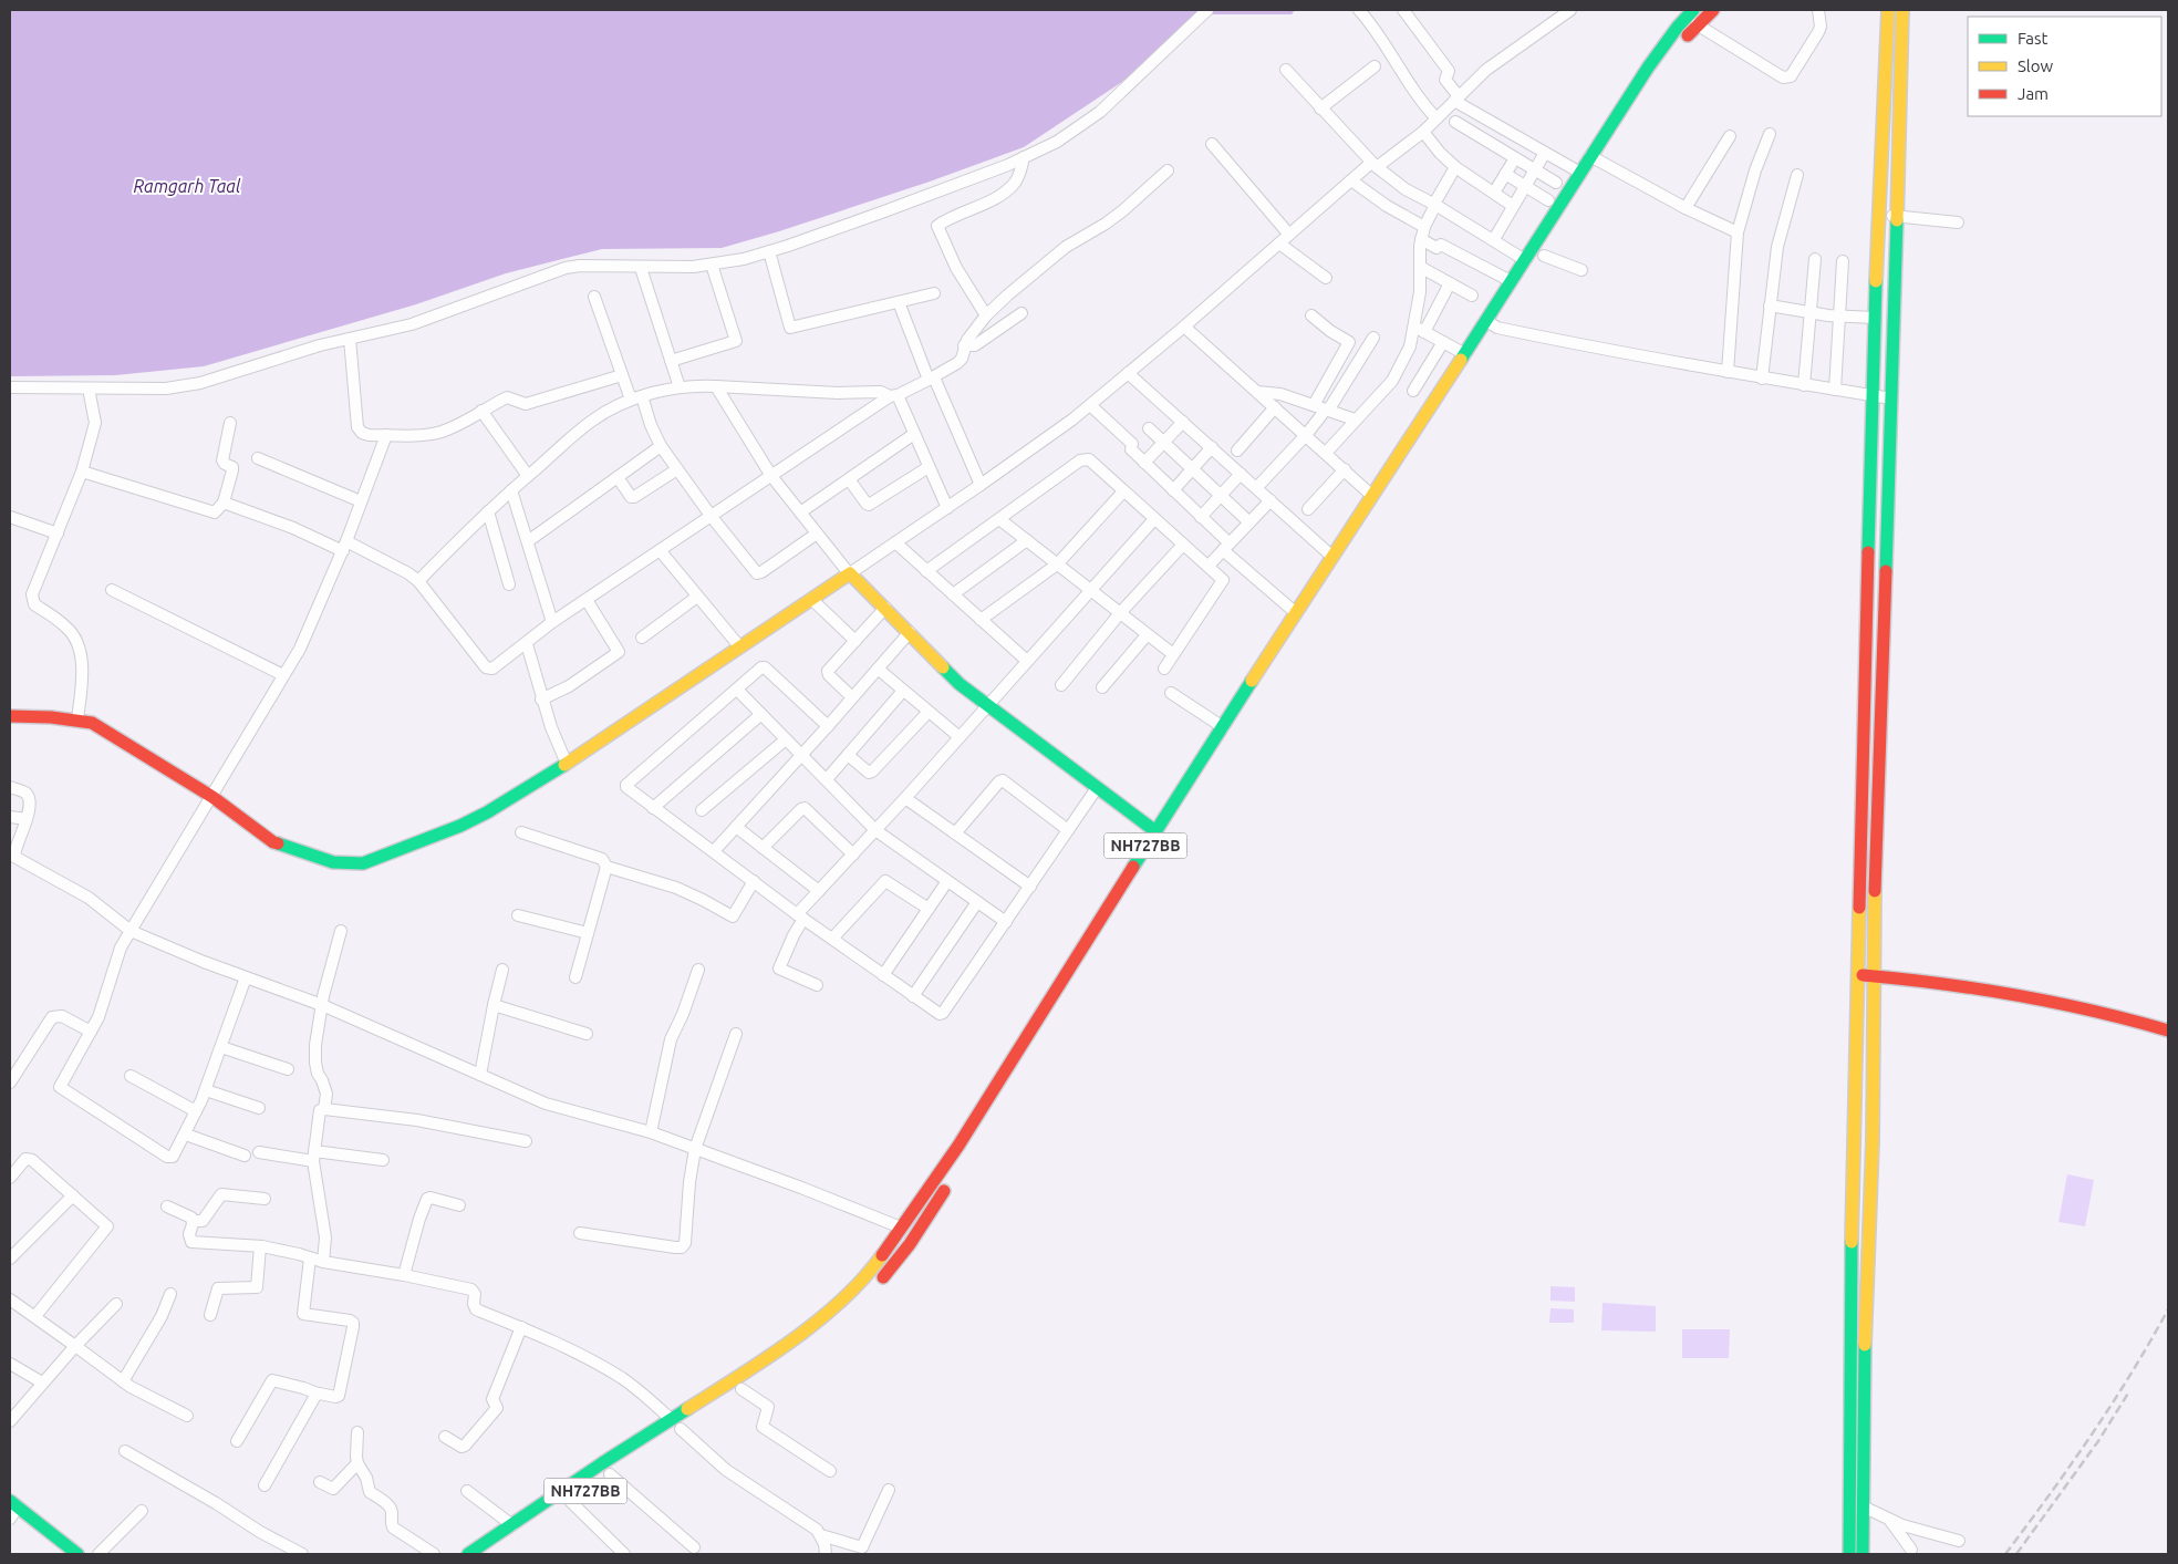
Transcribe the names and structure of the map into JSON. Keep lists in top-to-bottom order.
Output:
{
  "streets": {
    "main road": ["NH727BB"]
  },
  "water": ["Ramgarh Taal"],
  "legend": ["Fast", "Slow", "Jam"]
}
